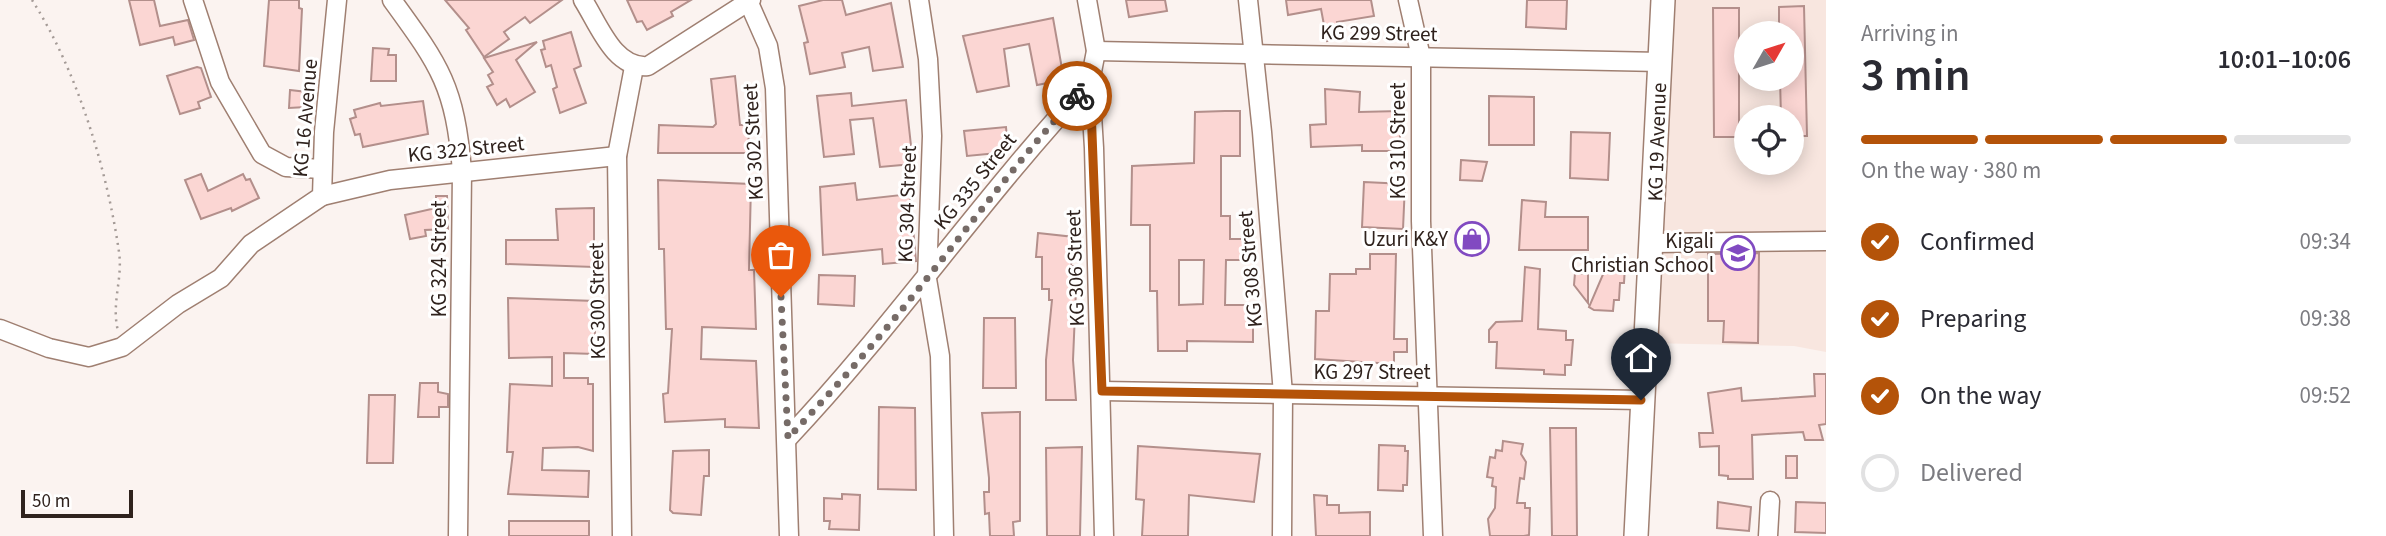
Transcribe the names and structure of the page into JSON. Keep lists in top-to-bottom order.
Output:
{
  "streets": {
    "main road": ["KG 19 Avenue"],
    "street": [
      "KG 299 Street",
      "KG 16 Avenue",
      "KG 310 Street",
      "KG 302 Street",
      "KG 322 Street",
      "KG 335 Street",
      "KG 304 Street",
      "KG 324 Street",
      "KG 306 Street",
      "KG 308 Street",
      "KG 300 Street",
      "KG 297 Street"
    ]
  },
  "crossings": [
    ["KG 299 Street", "KG 310 Street"],
    ["KG 299 Street", "KG 19 Avenue"],
    ["KG 299 Street", "KG 306 Street"],
    ["KG 299 Street", "KG 308 Street"],
    ["KG 16 Avenue", "KG 322 Street"],
    ["KG 310 Street", "KG 297 Street"],
    ["KG 302 Street", "KG 335 Street"],
    ["KG 19 Avenue", "KG 297 Street"],
    ["KG 322 Street", "KG 324 Street"],
    ["KG 322 Street", "KG 300 Street"],
    ["KG 335 Street", "KG 304 Street"],
    ["KG 335 Street", "KG 306 Street"],
    ["KG 306 Street", "KG 297 Street"],
    ["KG 308 Street", "KG 297 Street"]
  ],
  "places": {
    "shop": ["Uzuri K&Y"],
    "school or university": ["Kigali Christian School"]
  },
  "scale_bar": "50 m",
  "north": "top right",
  "page": {
    "heading": ["3 min", "Arriving in", "10:01–10:06"],
    "bar": "On the way · 380 m",
    "list": [
      ["Confirmed", "09:34"],
      ["Preparing", "09:38"],
      ["On the way", "09:52"],
      "Delivered"
    ],
    "scale": "50 m"
  }
}
